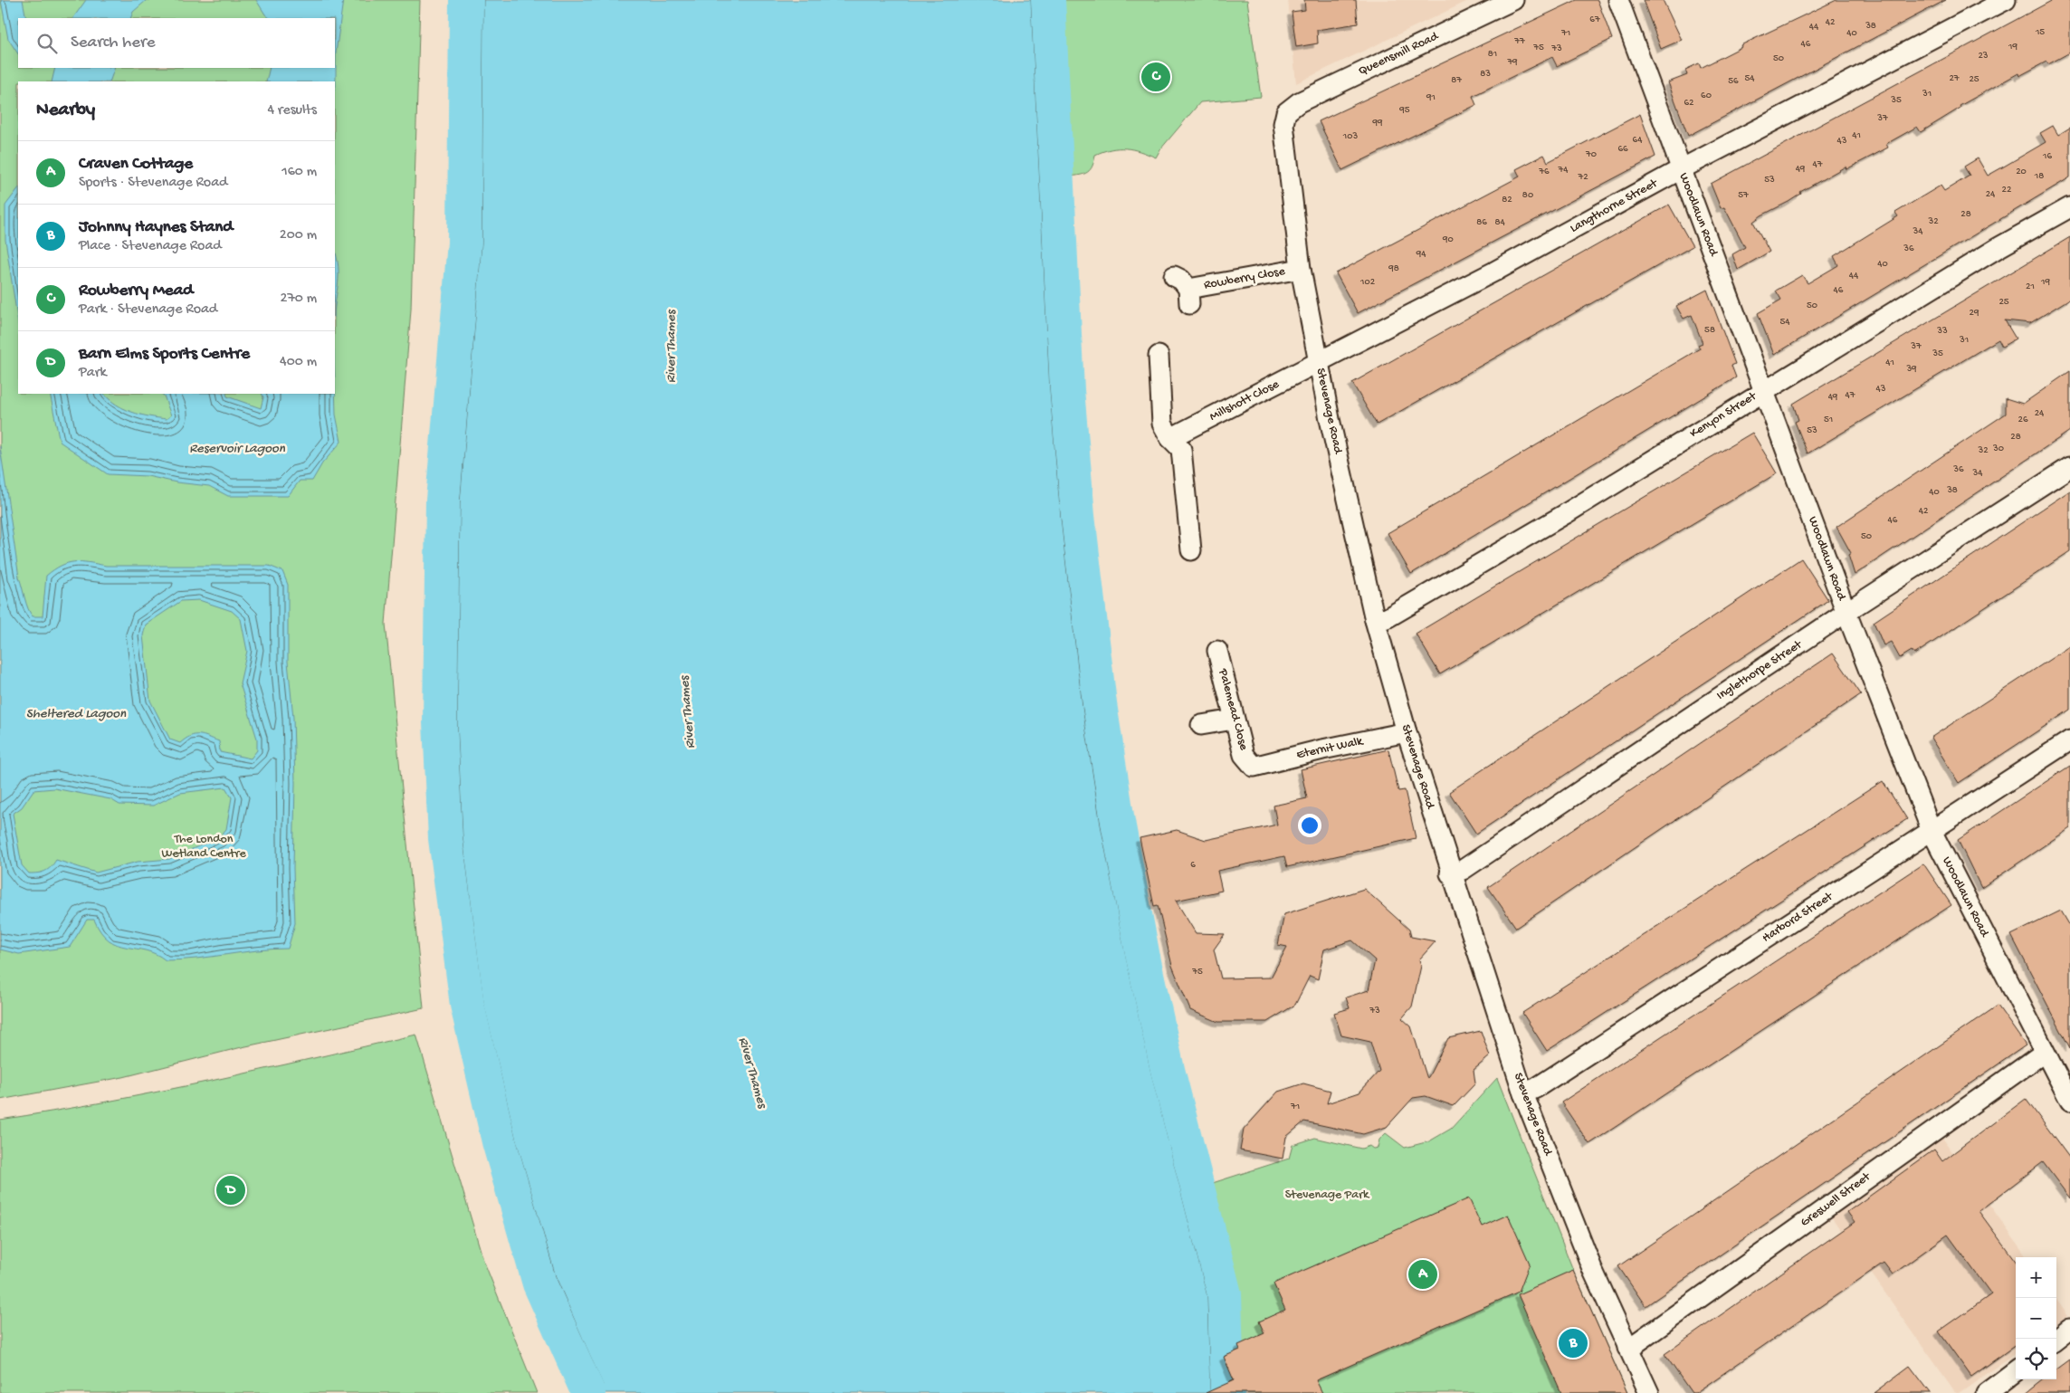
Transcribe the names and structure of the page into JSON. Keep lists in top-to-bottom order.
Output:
{
  "streets": {
    "street": [
      "Queensmill Road",
      "Langthorne Street",
      "Woodlawn Road",
      "Rowberry Close",
      "Millshott Close",
      "Stevenage Road",
      "Kenyon Street",
      "Inglethorpe Street",
      "Palemead Close",
      "Eternit Walk",
      "Harbord Street",
      "Greswell Street"
    ]
  },
  "crossings": [
    ["Queensmill Road", "Stevenage Road"],
    ["Langthorne Street", "Woodlawn Road"],
    ["Langthorne Street", "Millshott Close"],
    ["Langthorne Street", "Stevenage Road"],
    ["Woodlawn Road", "Kenyon Street"],
    ["Woodlawn Road", "Inglethorpe Street"],
    ["Woodlawn Road", "Harbord Street"],
    ["Woodlawn Road", "Greswell Street"],
    ["Rowberry Close", "Stevenage Road"],
    ["Millshott Close", "Stevenage Road"],
    ["Stevenage Road", "Kenyon Street"],
    ["Stevenage Road", "Inglethorpe Street"],
    ["Stevenage Road", "Eternit Walk"],
    ["Stevenage Road", "Harbord Street"],
    ["Stevenage Road", "Greswell Street"],
    ["Palemead Close", "Eternit Walk"]
  ],
  "water": ["River Thames", "Reservoir Lagoon", "Sheltered Lagoon"],
  "parks": ["The London Wetland Centre", "Stevenage Park"],
  "house_numbers": [
    "67",
    "42",
    "38",
    "44",
    "15",
    "71",
    "40",
    "77",
    "46",
    "19",
    "75",
    "73",
    "81",
    "23",
    "50",
    "79",
    "83",
    "54",
    "27",
    "25",
    "87",
    "56",
    "31",
    "60",
    "91",
    "35",
    "62",
    "95",
    "37",
    "99",
    "41",
    "103",
    "64",
    "43",
    "66",
    "70",
    "16",
    "47",
    "49",
    "74",
    "76",
    "20",
    "18",
    "72",
    "53",
    "22",
    "24",
    "80",
    "57",
    "82",
    "28",
    "32",
    "86",
    "84",
    "34",
    "90",
    "36",
    "94",
    "40",
    "98",
    "44",
    "102",
    "19",
    "21",
    "46",
    "25",
    "50",
    "29",
    "54",
    "58",
    "33",
    "31",
    "37",
    "35",
    "41",
    "39",
    "43",
    "47",
    "49",
    "24",
    "51",
    "26",
    "53",
    "28",
    "30",
    "32",
    "36",
    "34",
    "38",
    "40",
    "42",
    "46",
    "50",
    "6",
    "75",
    "73",
    "71"
  ],
  "page": {
    "search": "Search here",
    "pins": [
      "C",
      "D",
      "A",
      "B"
    ],
    "heading": ["Nearby", "4 results"],
    "list": [
      {
        "mark": "A",
        "name": "Craven Cottage",
        "note": "Sports · Stevenage Road",
        "value": "160 m"
      },
      {
        "mark": "B",
        "name": "Johnny Haynes Stand",
        "note": "Place · Stevenage Road",
        "value": "200 m"
      },
      {
        "mark": "C",
        "name": "Rowberry Mead",
        "note": "Park · Stevenage Road",
        "value": "270 m"
      },
      {
        "mark": "D",
        "name": "Barn Elms Sports Centre",
        "note": "Park",
        "value": "400 m"
      }
    ],
    "map_buttons": ["+", "−"]
  }
}
